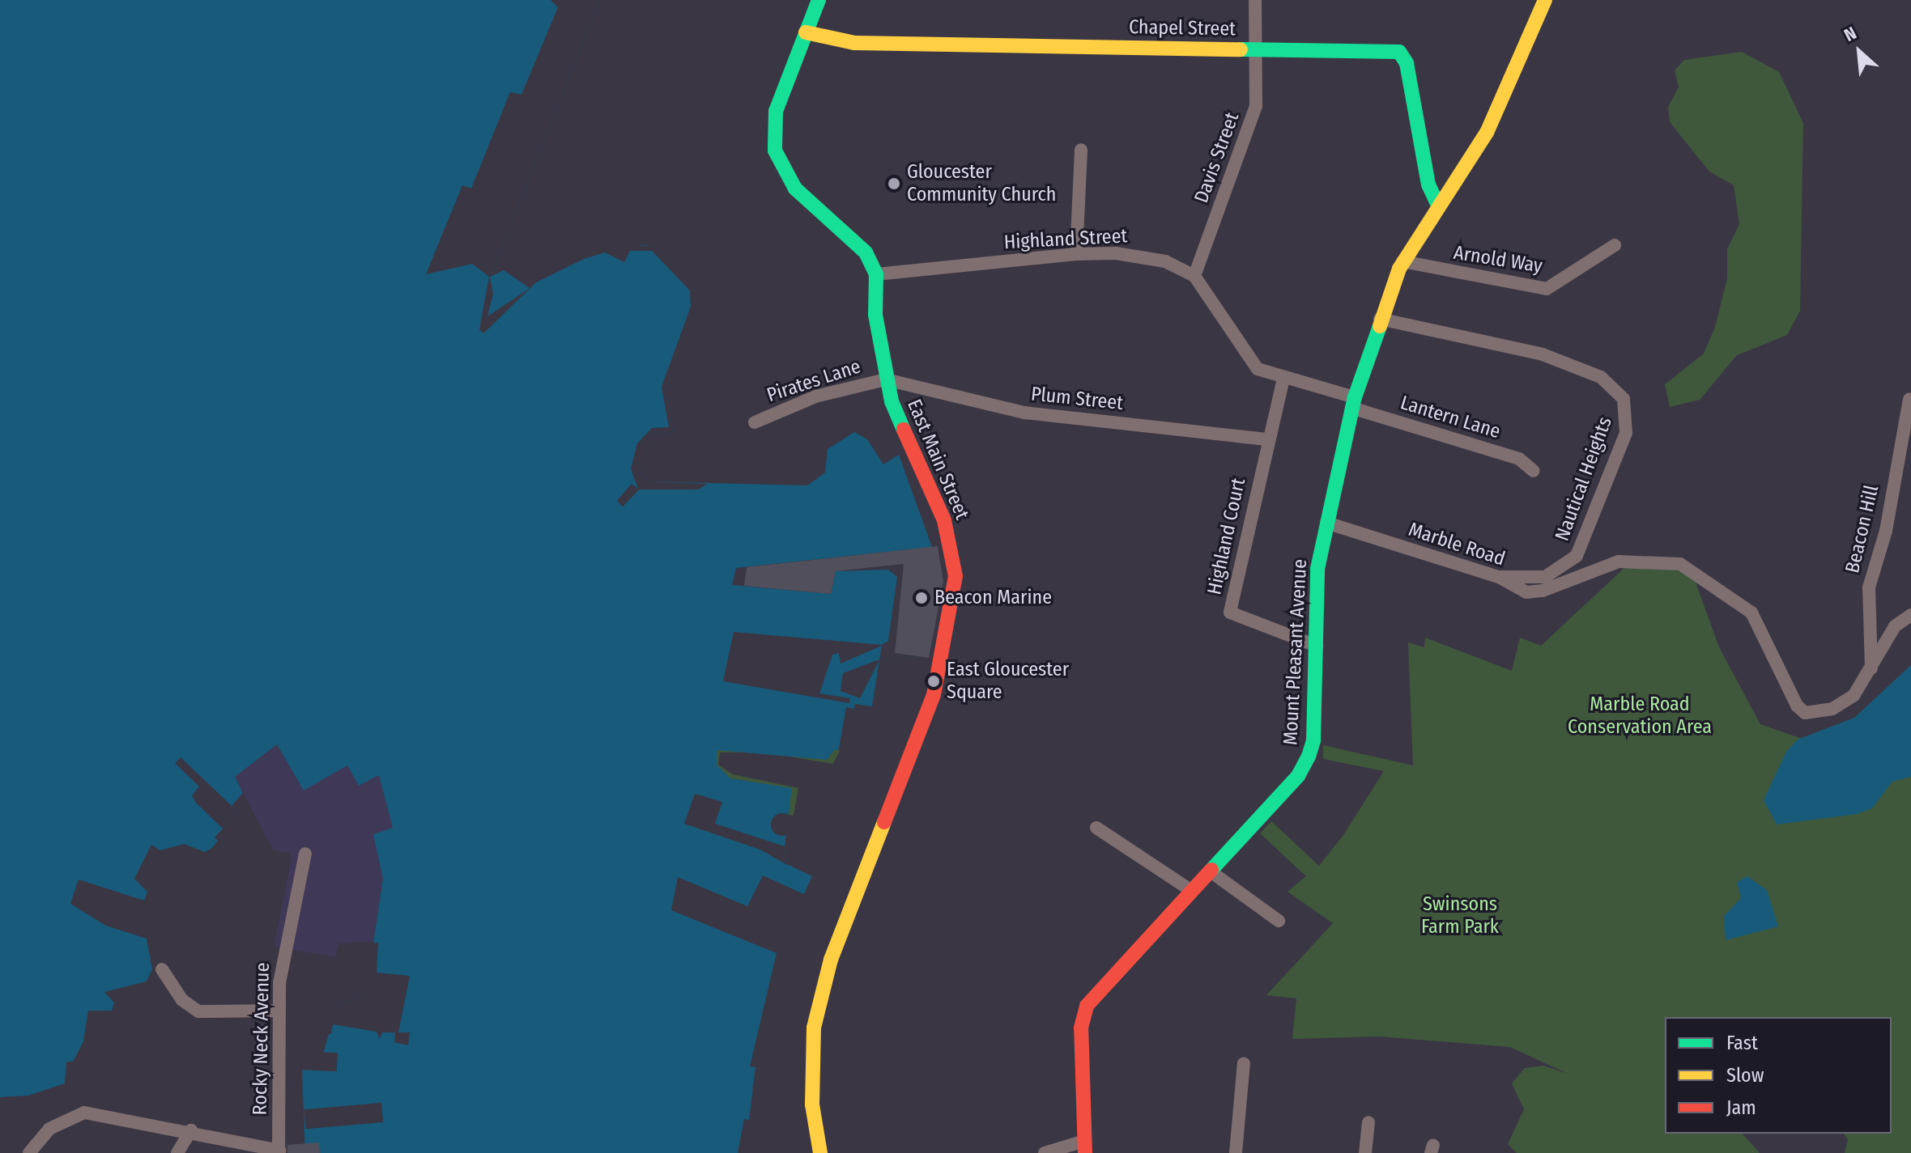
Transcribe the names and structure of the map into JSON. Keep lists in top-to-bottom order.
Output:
{
  "streets": {
    "street": [
      "Chapel Street",
      "Davis Street",
      "Highland Street",
      "Arnold Way",
      "Pirates Lane",
      "Plum Street",
      "Lantern Lane",
      "East Main Street",
      "Nautical Heights",
      "Beacon Hill",
      "Highland Court",
      "Marble Road",
      "Mount Pleasant Avenue",
      "Rocky Neck Avenue"
    ]
  },
  "crossings": [
    ["Chapel Street", "Davis Street"],
    ["Chapel Street", "Mount Pleasant Avenue"],
    ["Davis Street", "Highland Street"],
    ["Highland Street", "East Main Street"],
    ["Arnold Way", "Mount Pleasant Avenue"],
    ["Pirates Lane", "Plum Street"],
    ["Pirates Lane", "East Main Street"],
    ["Plum Street", "East Main Street"],
    ["Plum Street", "Highland Court"],
    ["Lantern Lane", "Mount Pleasant Avenue"],
    ["Nautical Heights", "Marble Road"],
    ["Nautical Heights", "Mount Pleasant Avenue"],
    ["Beacon Hill", "Marble Road"],
    ["Highland Court", "Mount Pleasant Avenue"],
    ["Marble Road", "Mount Pleasant Avenue"]
  ],
  "parks": ["Marble Road Conservation Area", "Swinsons Farm Park"],
  "places": ["Gloucester Community Church", "Beacon Marine", "East Gloucester Square"],
  "legend": ["Fast", "Slow", "Jam"],
  "north": "top left"
}
